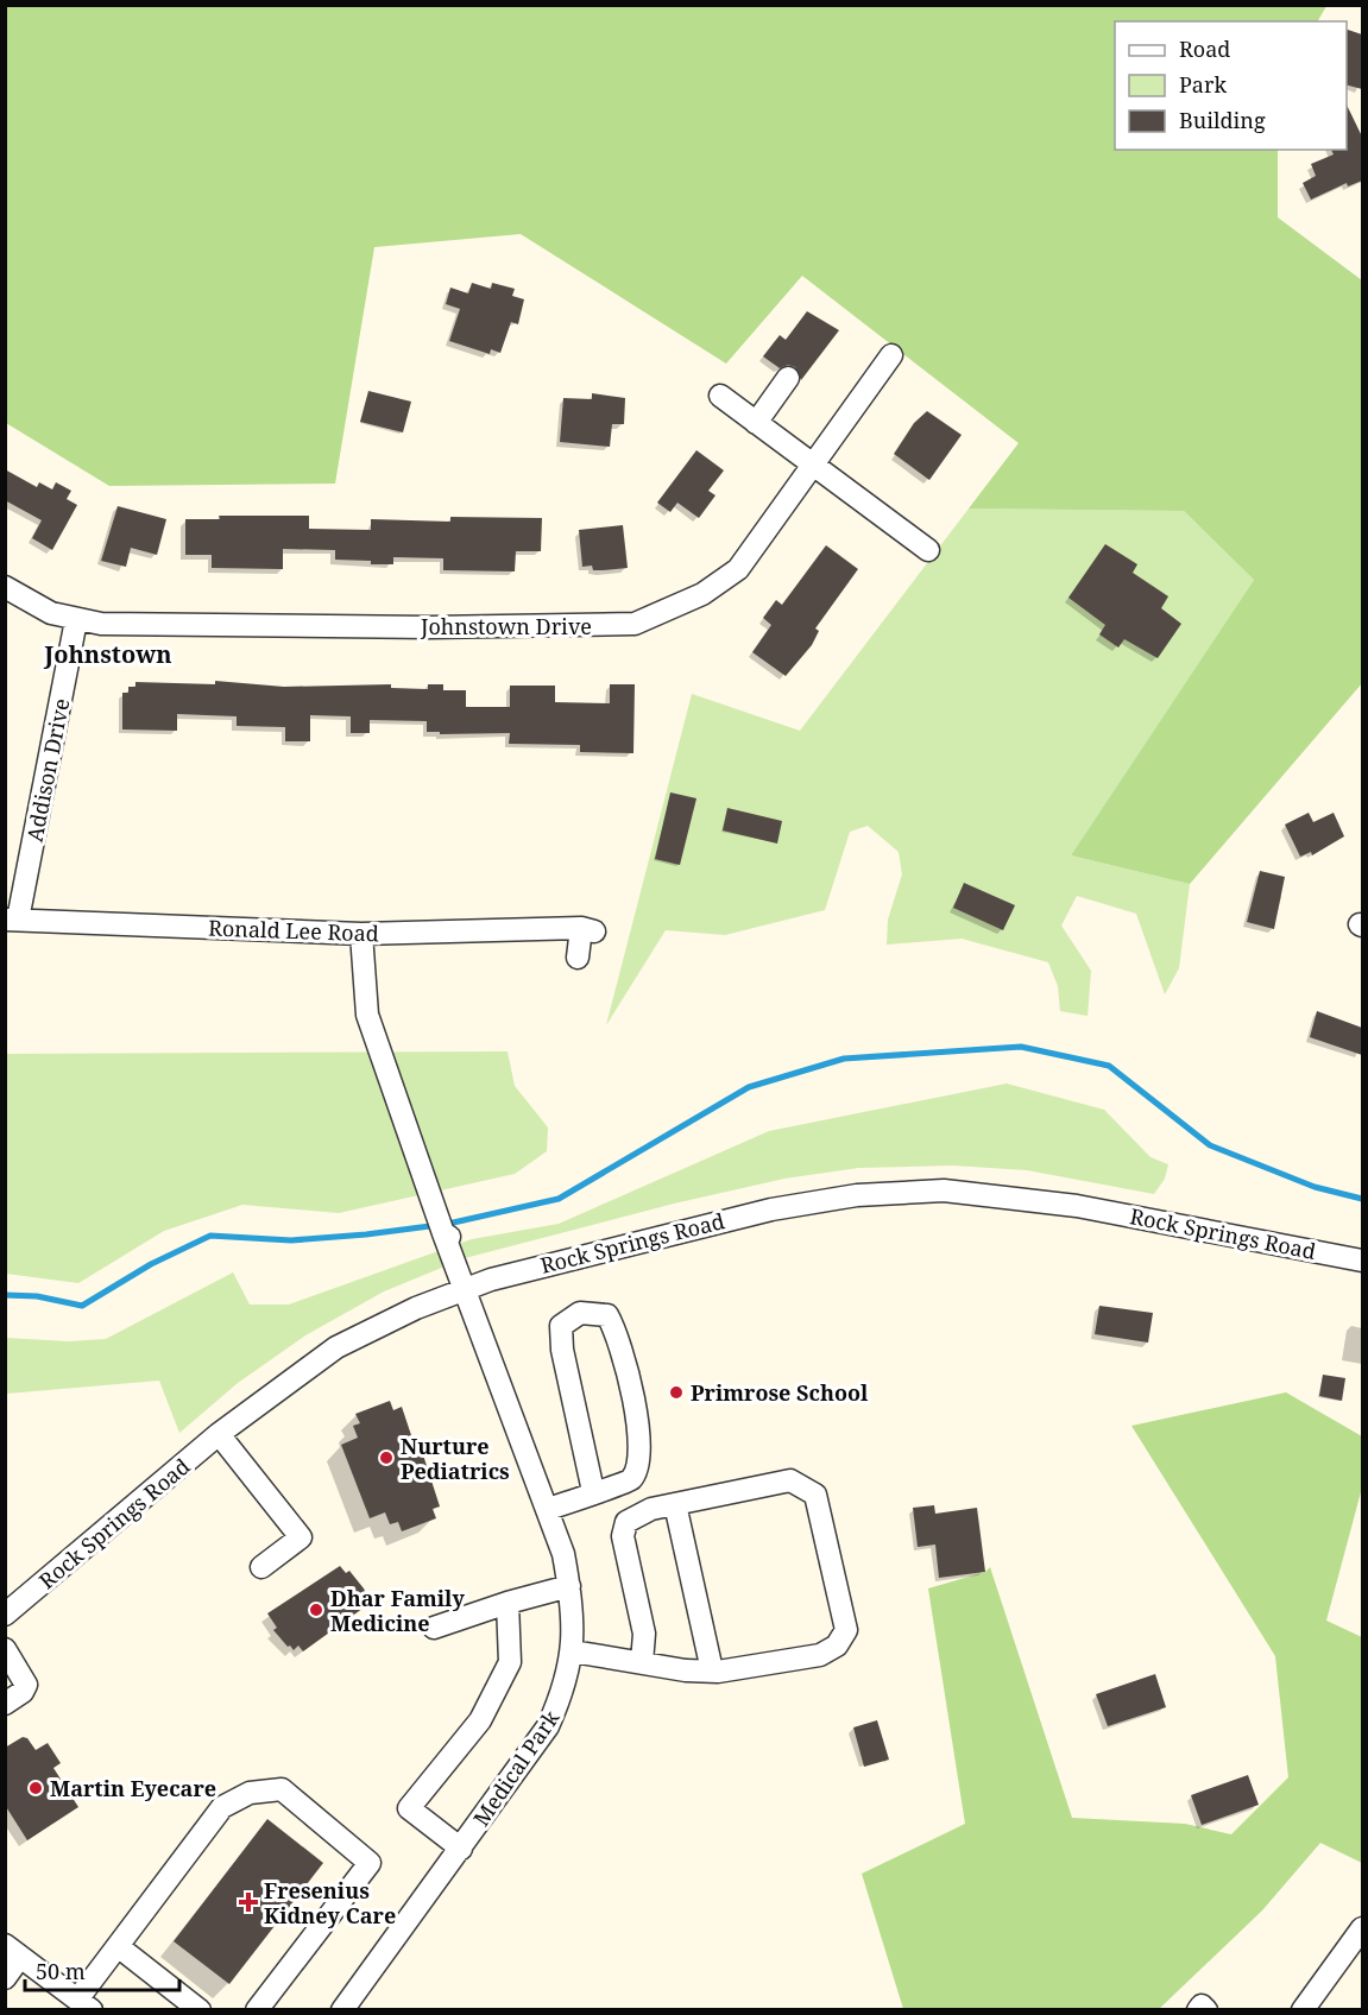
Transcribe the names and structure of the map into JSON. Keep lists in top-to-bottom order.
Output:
{
  "streets": {
    "street": [
      "Johnstown Drive",
      "Addison Drive",
      "Ronald Lee Road",
      "Rock Springs Road",
      "Medical Park"
    ]
  },
  "crossings": [
    ["Johnstown Drive", "Addison Drive"],
    ["Addison Drive", "Ronald Lee Road"],
    ["Ronald Lee Road", "Medical Park"],
    ["Rock Springs Road", "Medical Park"]
  ],
  "districts": ["Johnstown"],
  "places": {
    "other": [
      "Primrose School",
      "Nurture Pediatrics",
      "Dhar Family Medicine",
      "Martin Eyecare"
    ],
    "health": ["Fresenius Kidney Care"]
  },
  "legend": ["Road", "Park", "Building"],
  "scale_bar": "50 m"
}
